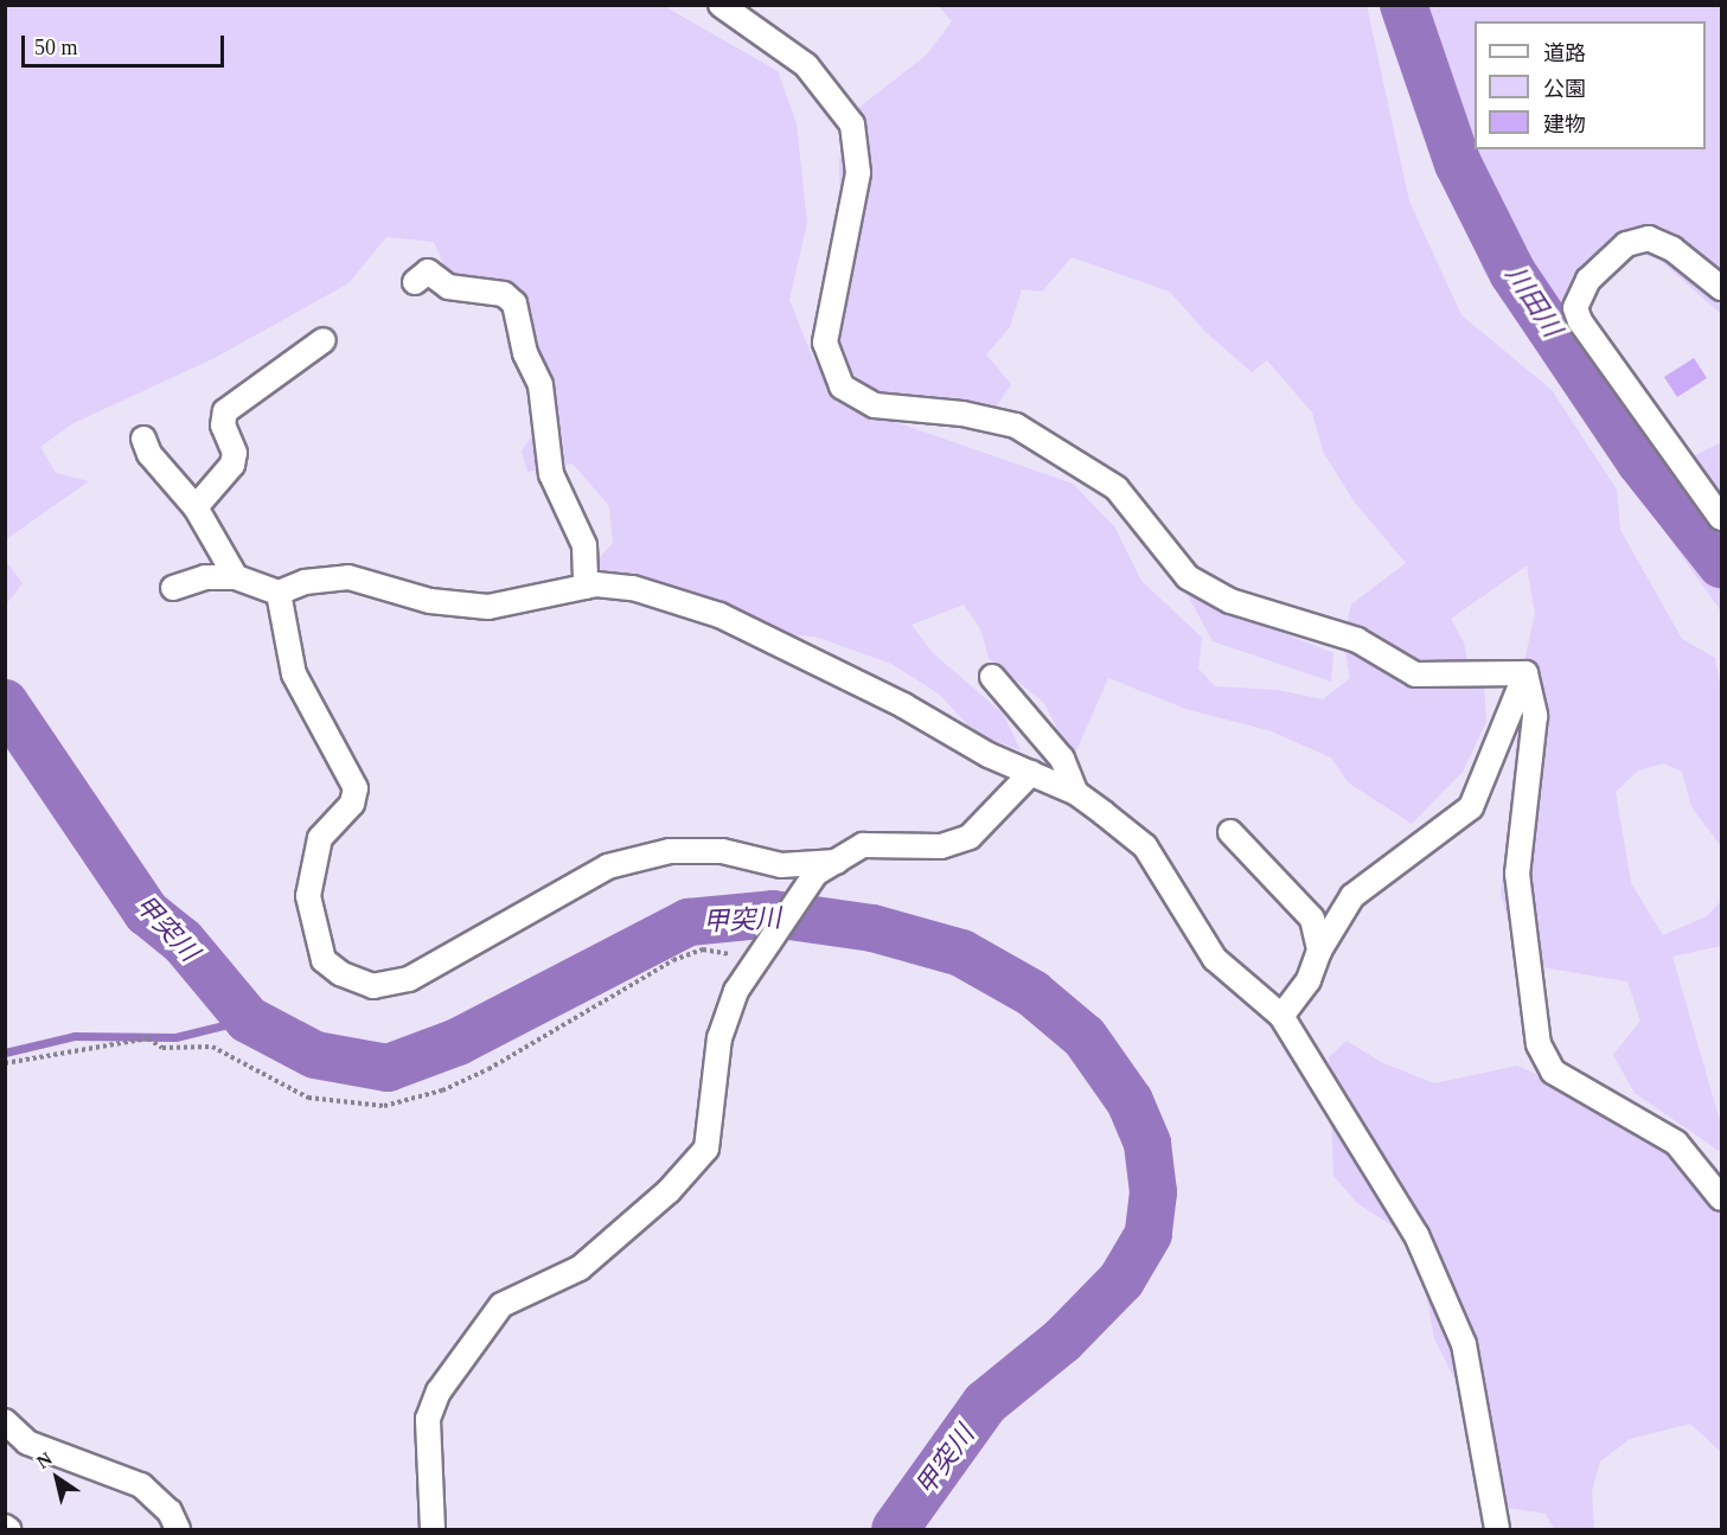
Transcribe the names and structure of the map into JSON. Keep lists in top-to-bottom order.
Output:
{
  "water": ["川田川", "甲突川"],
  "legend": ["道路", "公園", "建物"],
  "scale_bar": "50 m",
  "north": "top left"
}
